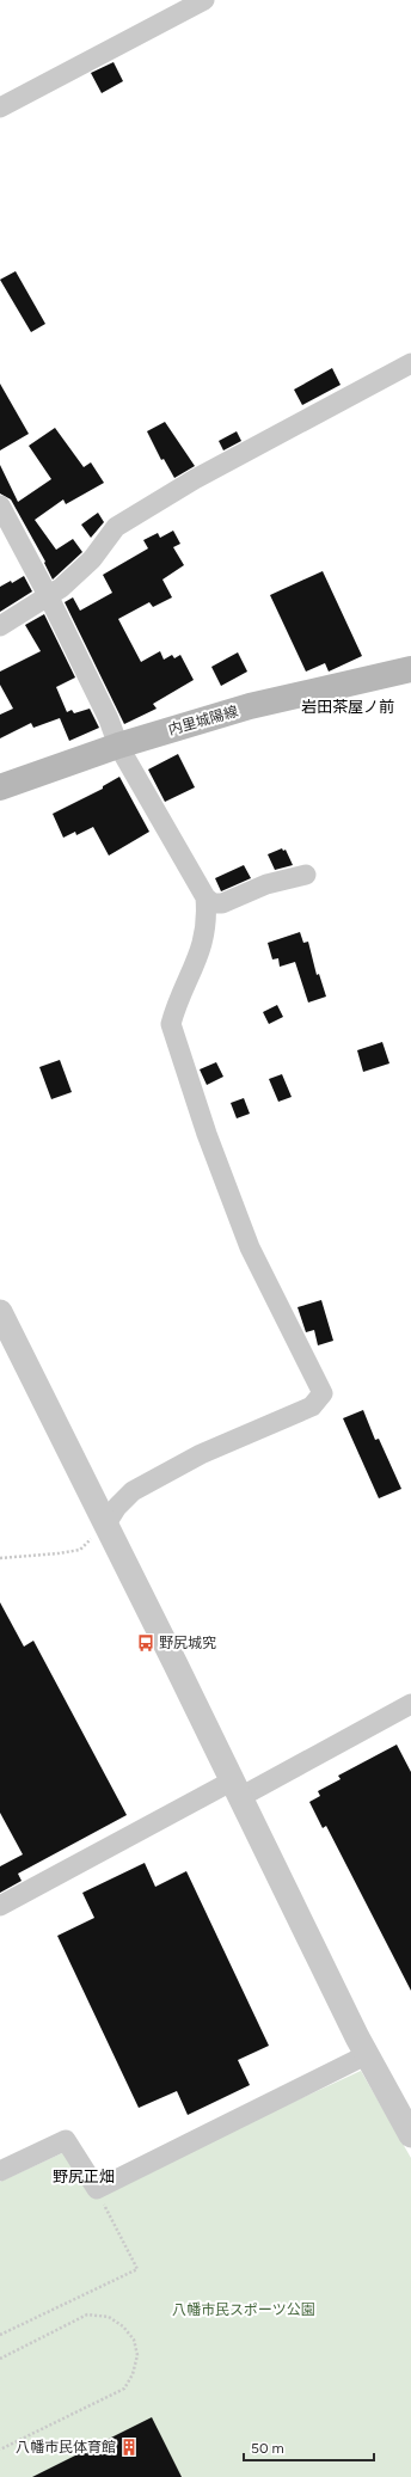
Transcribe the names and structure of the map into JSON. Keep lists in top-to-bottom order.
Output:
{
  "streets": {
    "main road": ["内里城陽線"]
  },
  "districts": ["岩田茶屋ノ前", "野尻正畑"],
  "parks": ["八幡市民スポーツ公園"],
  "places": {
    "bus stop": ["野尻城究"],
    "building": ["八幡市民体育館"]
  },
  "scale_bar": "50 m"
}
